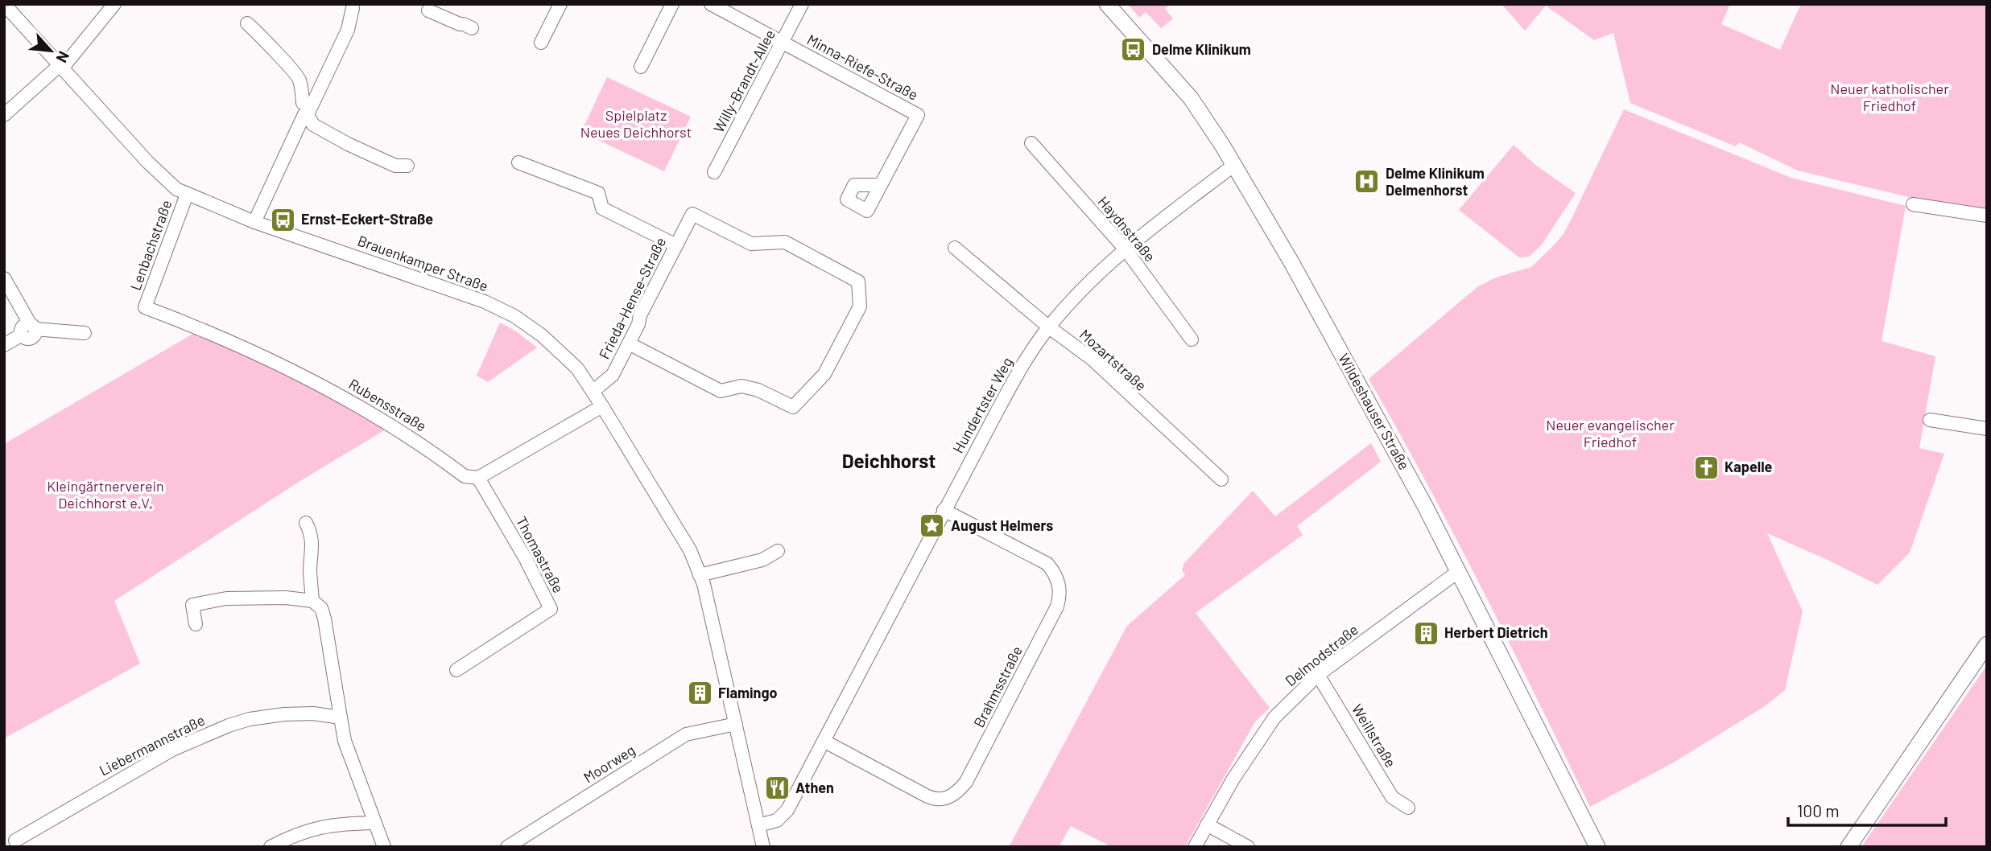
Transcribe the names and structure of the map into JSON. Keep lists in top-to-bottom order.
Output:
{
  "streets": {
    "main road": ["Wildeshauser Straße"],
    "street": [
      "Minna-Riefe-Straße",
      "Willy-Brandt-Allee",
      "Haydnstraße",
      "Lenbachstraße",
      "Brauenkamper Straße",
      "Frieda-Hense-Straße",
      "Mozartstraße",
      "Rubensstraße",
      "Hundertster Weg",
      "Thomastraße",
      "Delmodstraße",
      "Brahmsstraße",
      "Weillstraße",
      "Liebermannstraße",
      "Moorweg"
    ]
  },
  "crossings": [
    ["Minna-Riefe-Straße", "Willy-Brandt-Allee"],
    ["Haydnstraße", "Hundertster Weg"],
    ["Lenbachstraße", "Brauenkamper Straße"],
    ["Lenbachstraße", "Rubensstraße"],
    ["Brauenkamper Straße", "Frieda-Hense-Straße"],
    ["Brauenkamper Straße", "Hundertster Weg"],
    ["Brauenkamper Straße", "Moorweg"],
    ["Mozartstraße", "Hundertster Weg"],
    ["Rubensstraße", "Thomastraße"],
    ["Hundertster Weg", "Wildeshauser Straße"],
    ["Hundertster Weg", "Brahmsstraße"],
    ["Wildeshauser Straße", "Delmodstraße"],
    ["Delmodstraße", "Weillstraße"]
  ],
  "districts": ["Deichhorst"],
  "parks": [
    "Neuer katholischer Friedhof",
    "Spielplatz Neues Deichhorst",
    "Neuer evangelischer Friedhof",
    "Kleingärtnerverein Deichhorst e.V."
  ],
  "places": {
    "bus stop": ["Delme Klinikum", "Ernst-Eckert-Straße"],
    "hospital": ["Delme Klinikum Delmenhorst"],
    "church": ["Kapelle"],
    "place": ["August Helmers"],
    "building": ["Herbert Dietrich", "Flamingo"],
    "restaurant": ["Athen"]
  },
  "scale_bar": "100 m",
  "north": "bottom right"
}
